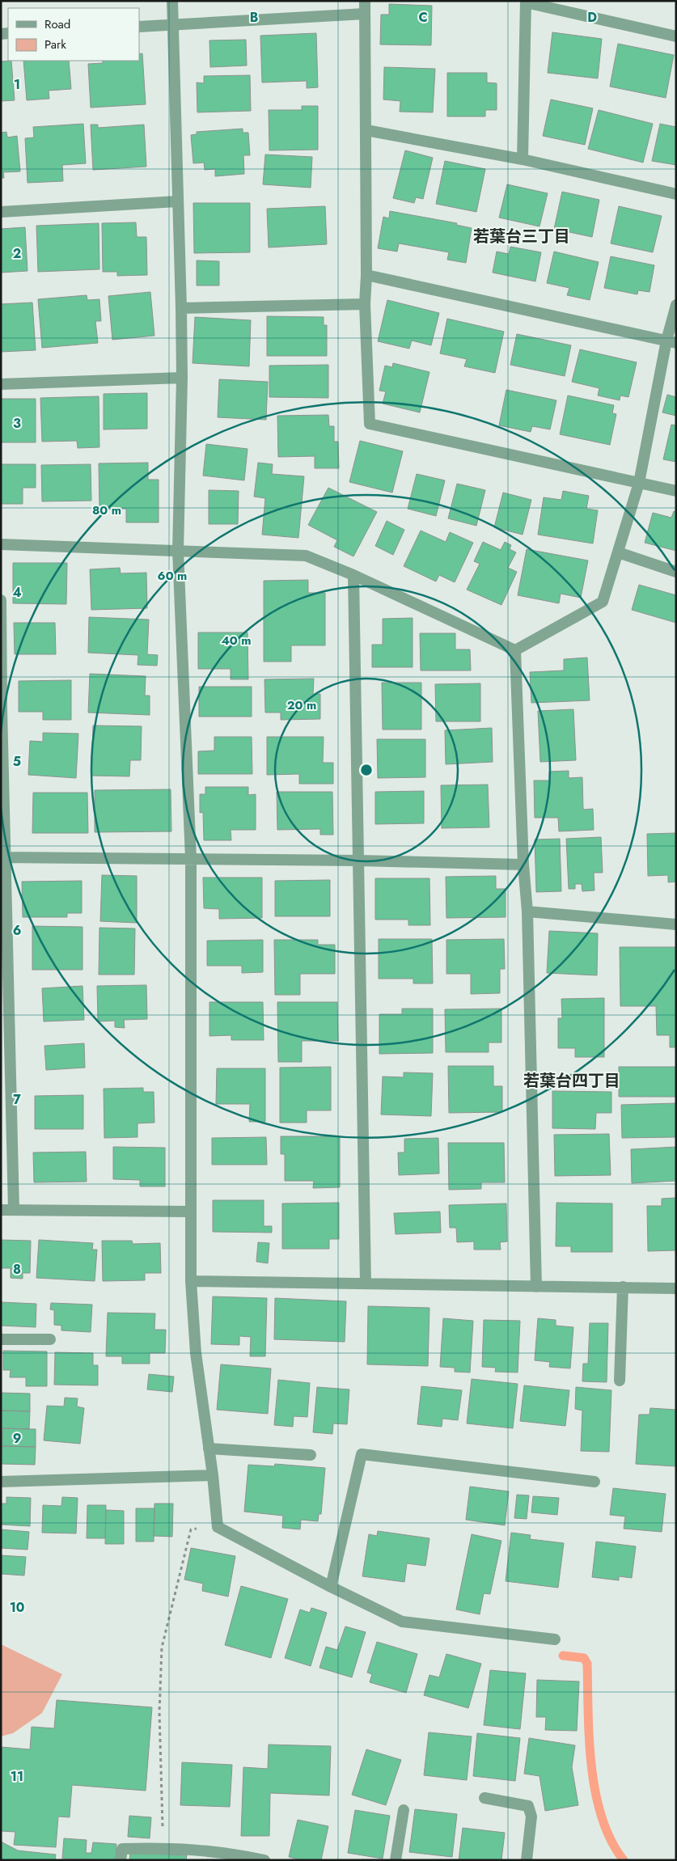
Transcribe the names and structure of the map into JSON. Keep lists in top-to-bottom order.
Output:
{
  "districts": ["若葉台三丁目", "若葉台四丁目"],
  "legend": ["Road", "Park"],
  "grid": {
    "columns": ["B", "C", "D"],
    "rows": [
      "1",
      "2",
      "3",
      "4",
      "5",
      "6",
      "7",
      "8",
      "9",
      "10",
      "11"
    ]
  },
  "rings": [
    "80 m",
    "60 m",
    "40 m",
    "20 m"
  ]
}
